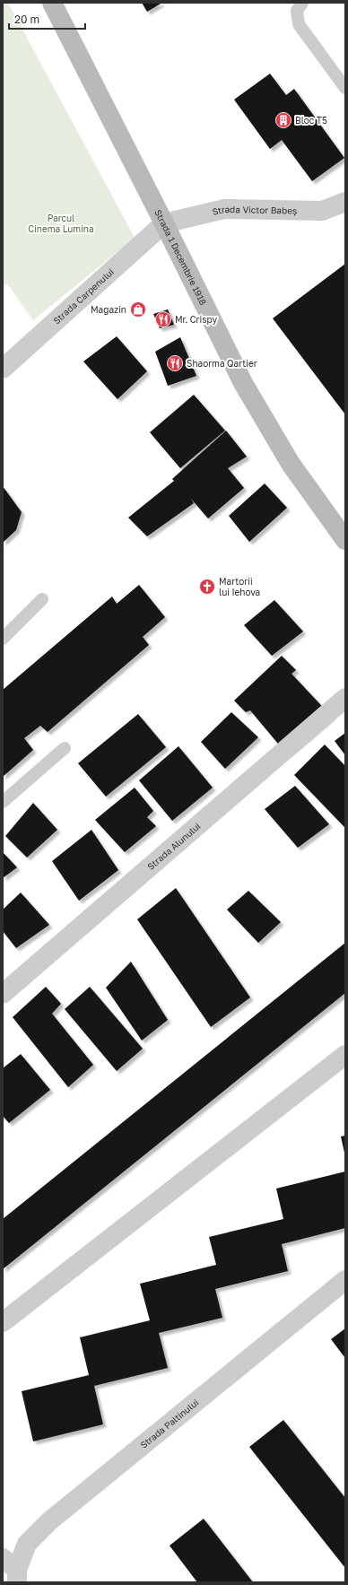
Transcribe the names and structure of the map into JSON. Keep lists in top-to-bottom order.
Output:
{
  "streets": {
    "main road": ["Strada 1 Decembrie 1918"],
    "street": [
      "Strada Victor Babeș",
      "Strada Carpenului",
      "Strada Alunului",
      "Strada Paltinului"
    ]
  },
  "crossings": [
    ["Strada Victor Babeș", "Strada 1 Decembrie 1918"],
    ["Strada Victor Babeș", "Strada Carpenului"],
    ["Strada 1 Decembrie 1918", "Strada Carpenului"]
  ],
  "parks": ["Parcul Cinema Lumina"],
  "places": {
    "building": ["Bloc T5"],
    "shop": ["Magazin"],
    "restaurant": ["Mr. Crispy", "Shaorma Qartier"],
    "church": ["Martorii lui Iehova"]
  },
  "scale_bar": "20 m"
}
